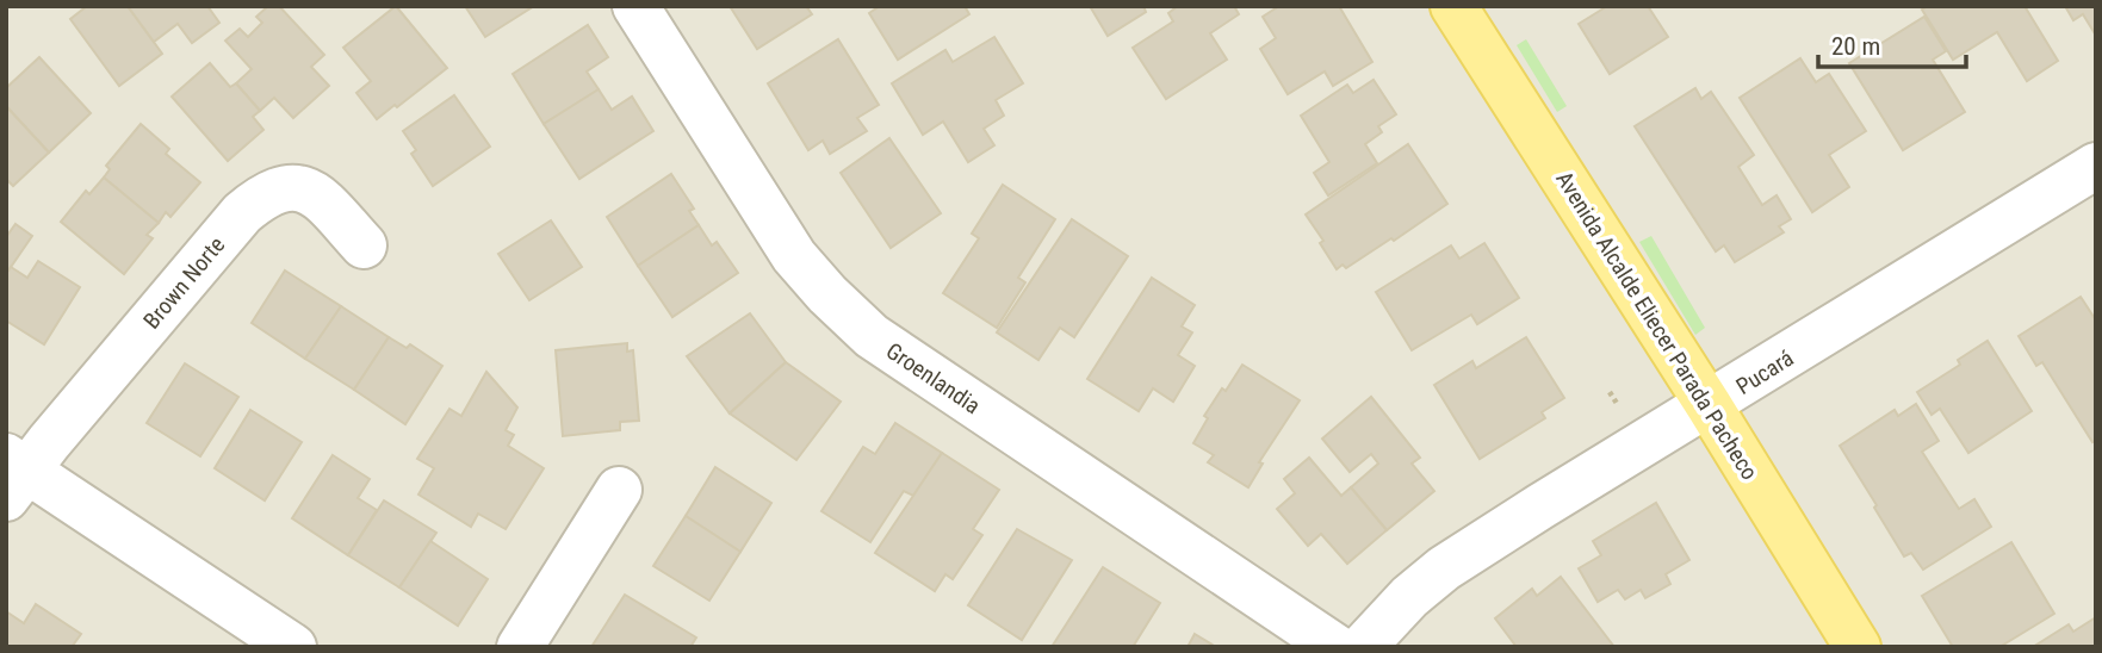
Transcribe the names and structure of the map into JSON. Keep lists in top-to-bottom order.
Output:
{
  "streets": {
    "main road": ["Avenida Alcalde Eliecer Parada Pacheco"],
    "street": ["Brown Norte", "Pucará", "Groenlandia"]
  },
  "crossings": [
    ["Avenida Alcalde Eliecer Parada Pacheco", "Pucará"]
  ],
  "scale_bar": "20 m"
}
